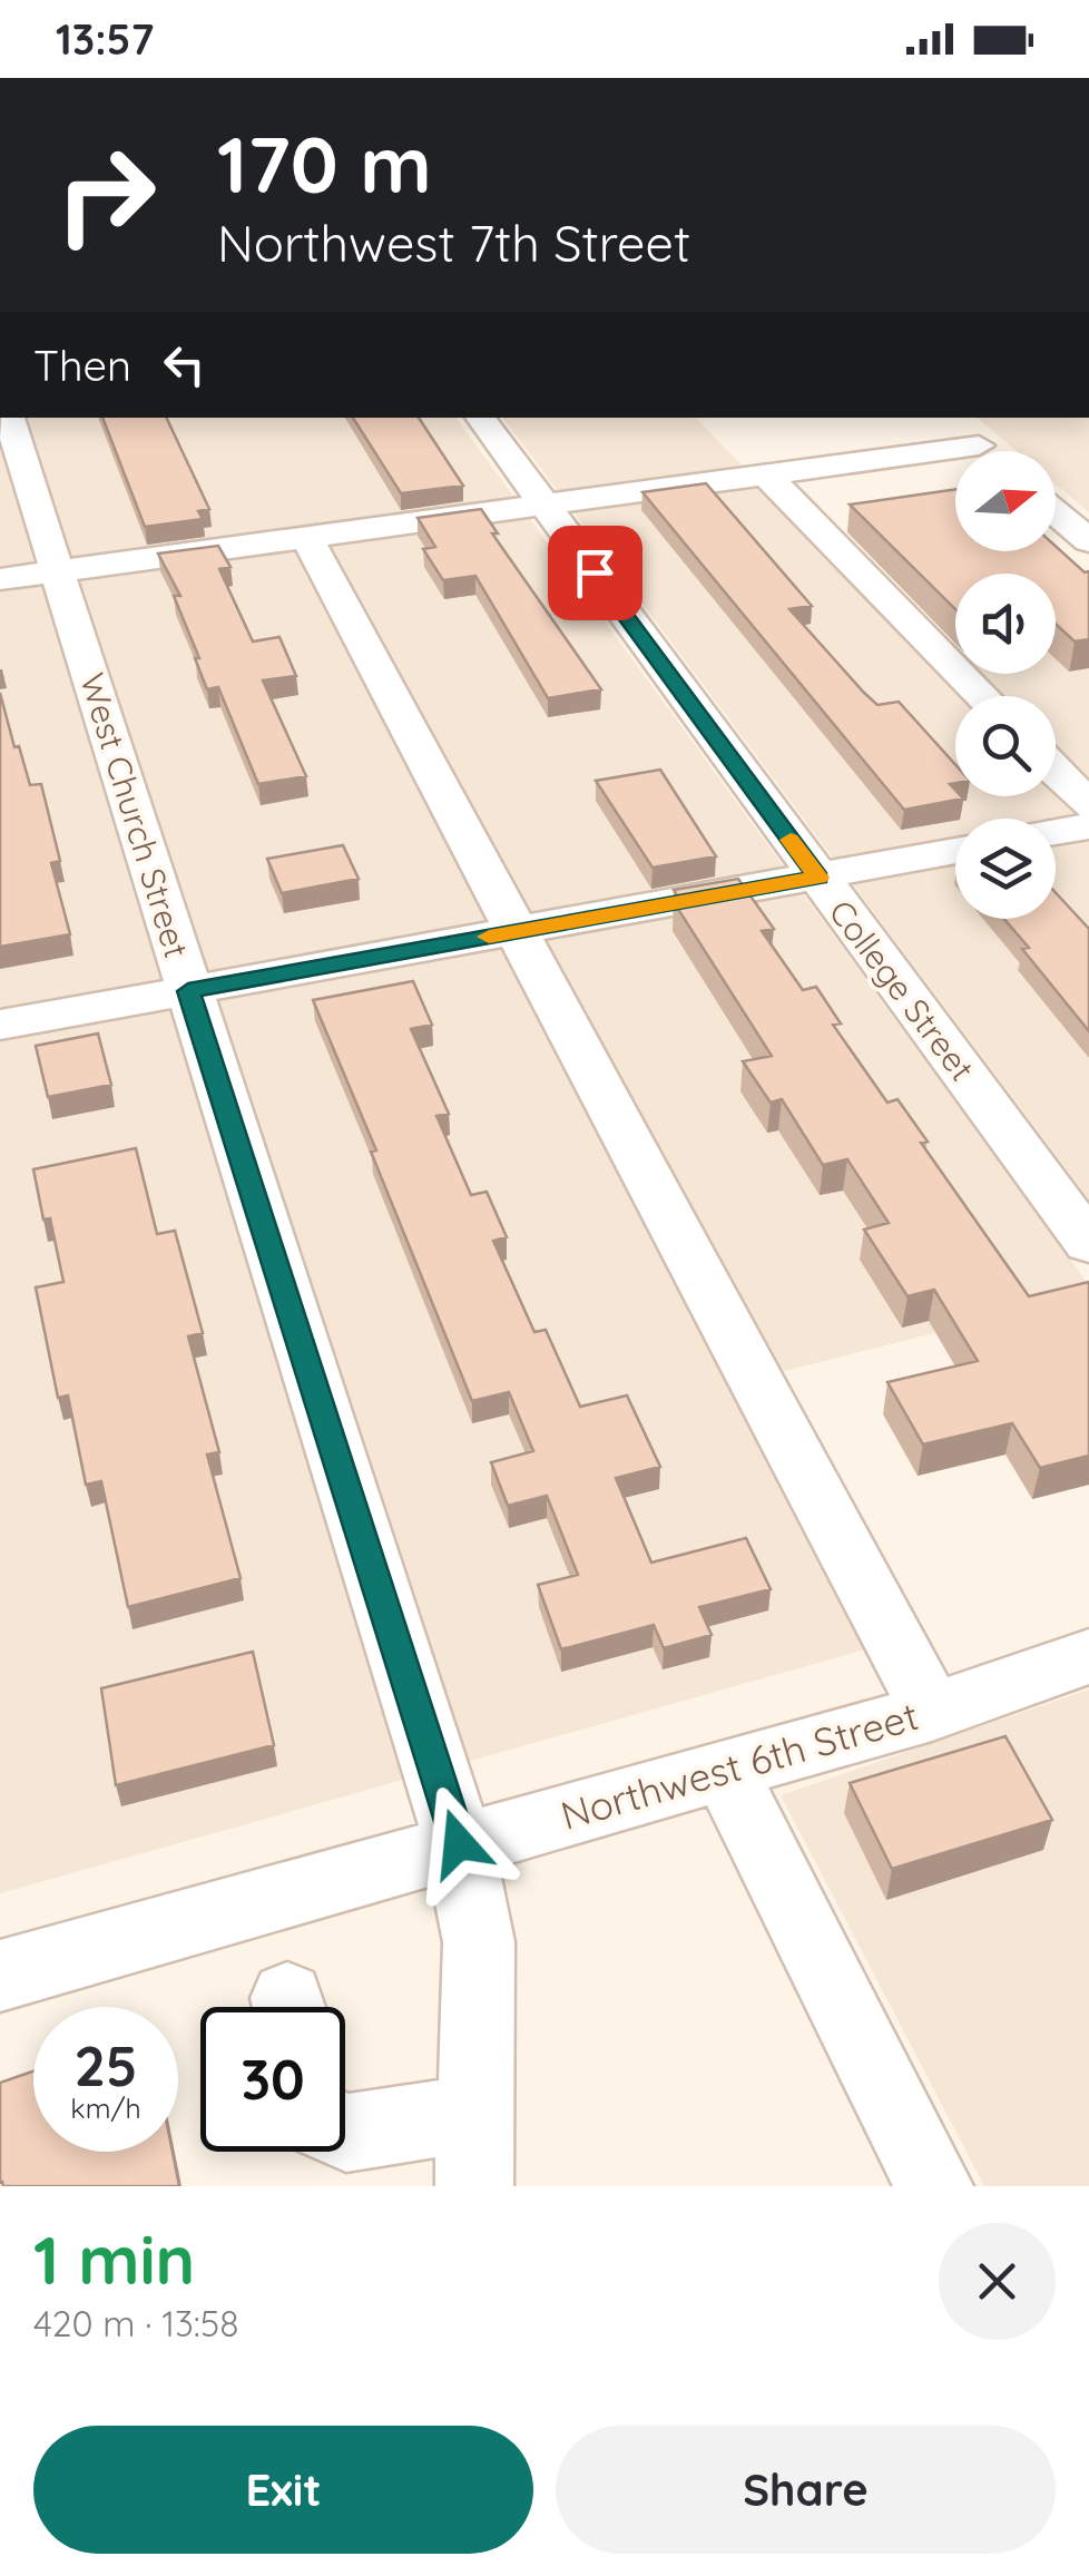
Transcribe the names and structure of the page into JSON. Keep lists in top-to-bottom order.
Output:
{
  "streets": {
    "street": ["West Church Street", "College Street", "Northwest 6th Street"]
  },
  "crossings": [
    ["West Church Street", "Northwest 6th Street"]
  ],
  "north": "right",
  "page": {
    "status": "13:57",
    "turn": ["170 m", "Northwest 7th Street"],
    "then": "Then",
    "speed": "25 km/h",
    "limit": "30",
    "heading": ["1 min", "420 m · 13:58"],
    "buttons": ["Exit", "Share"]
  }
}
